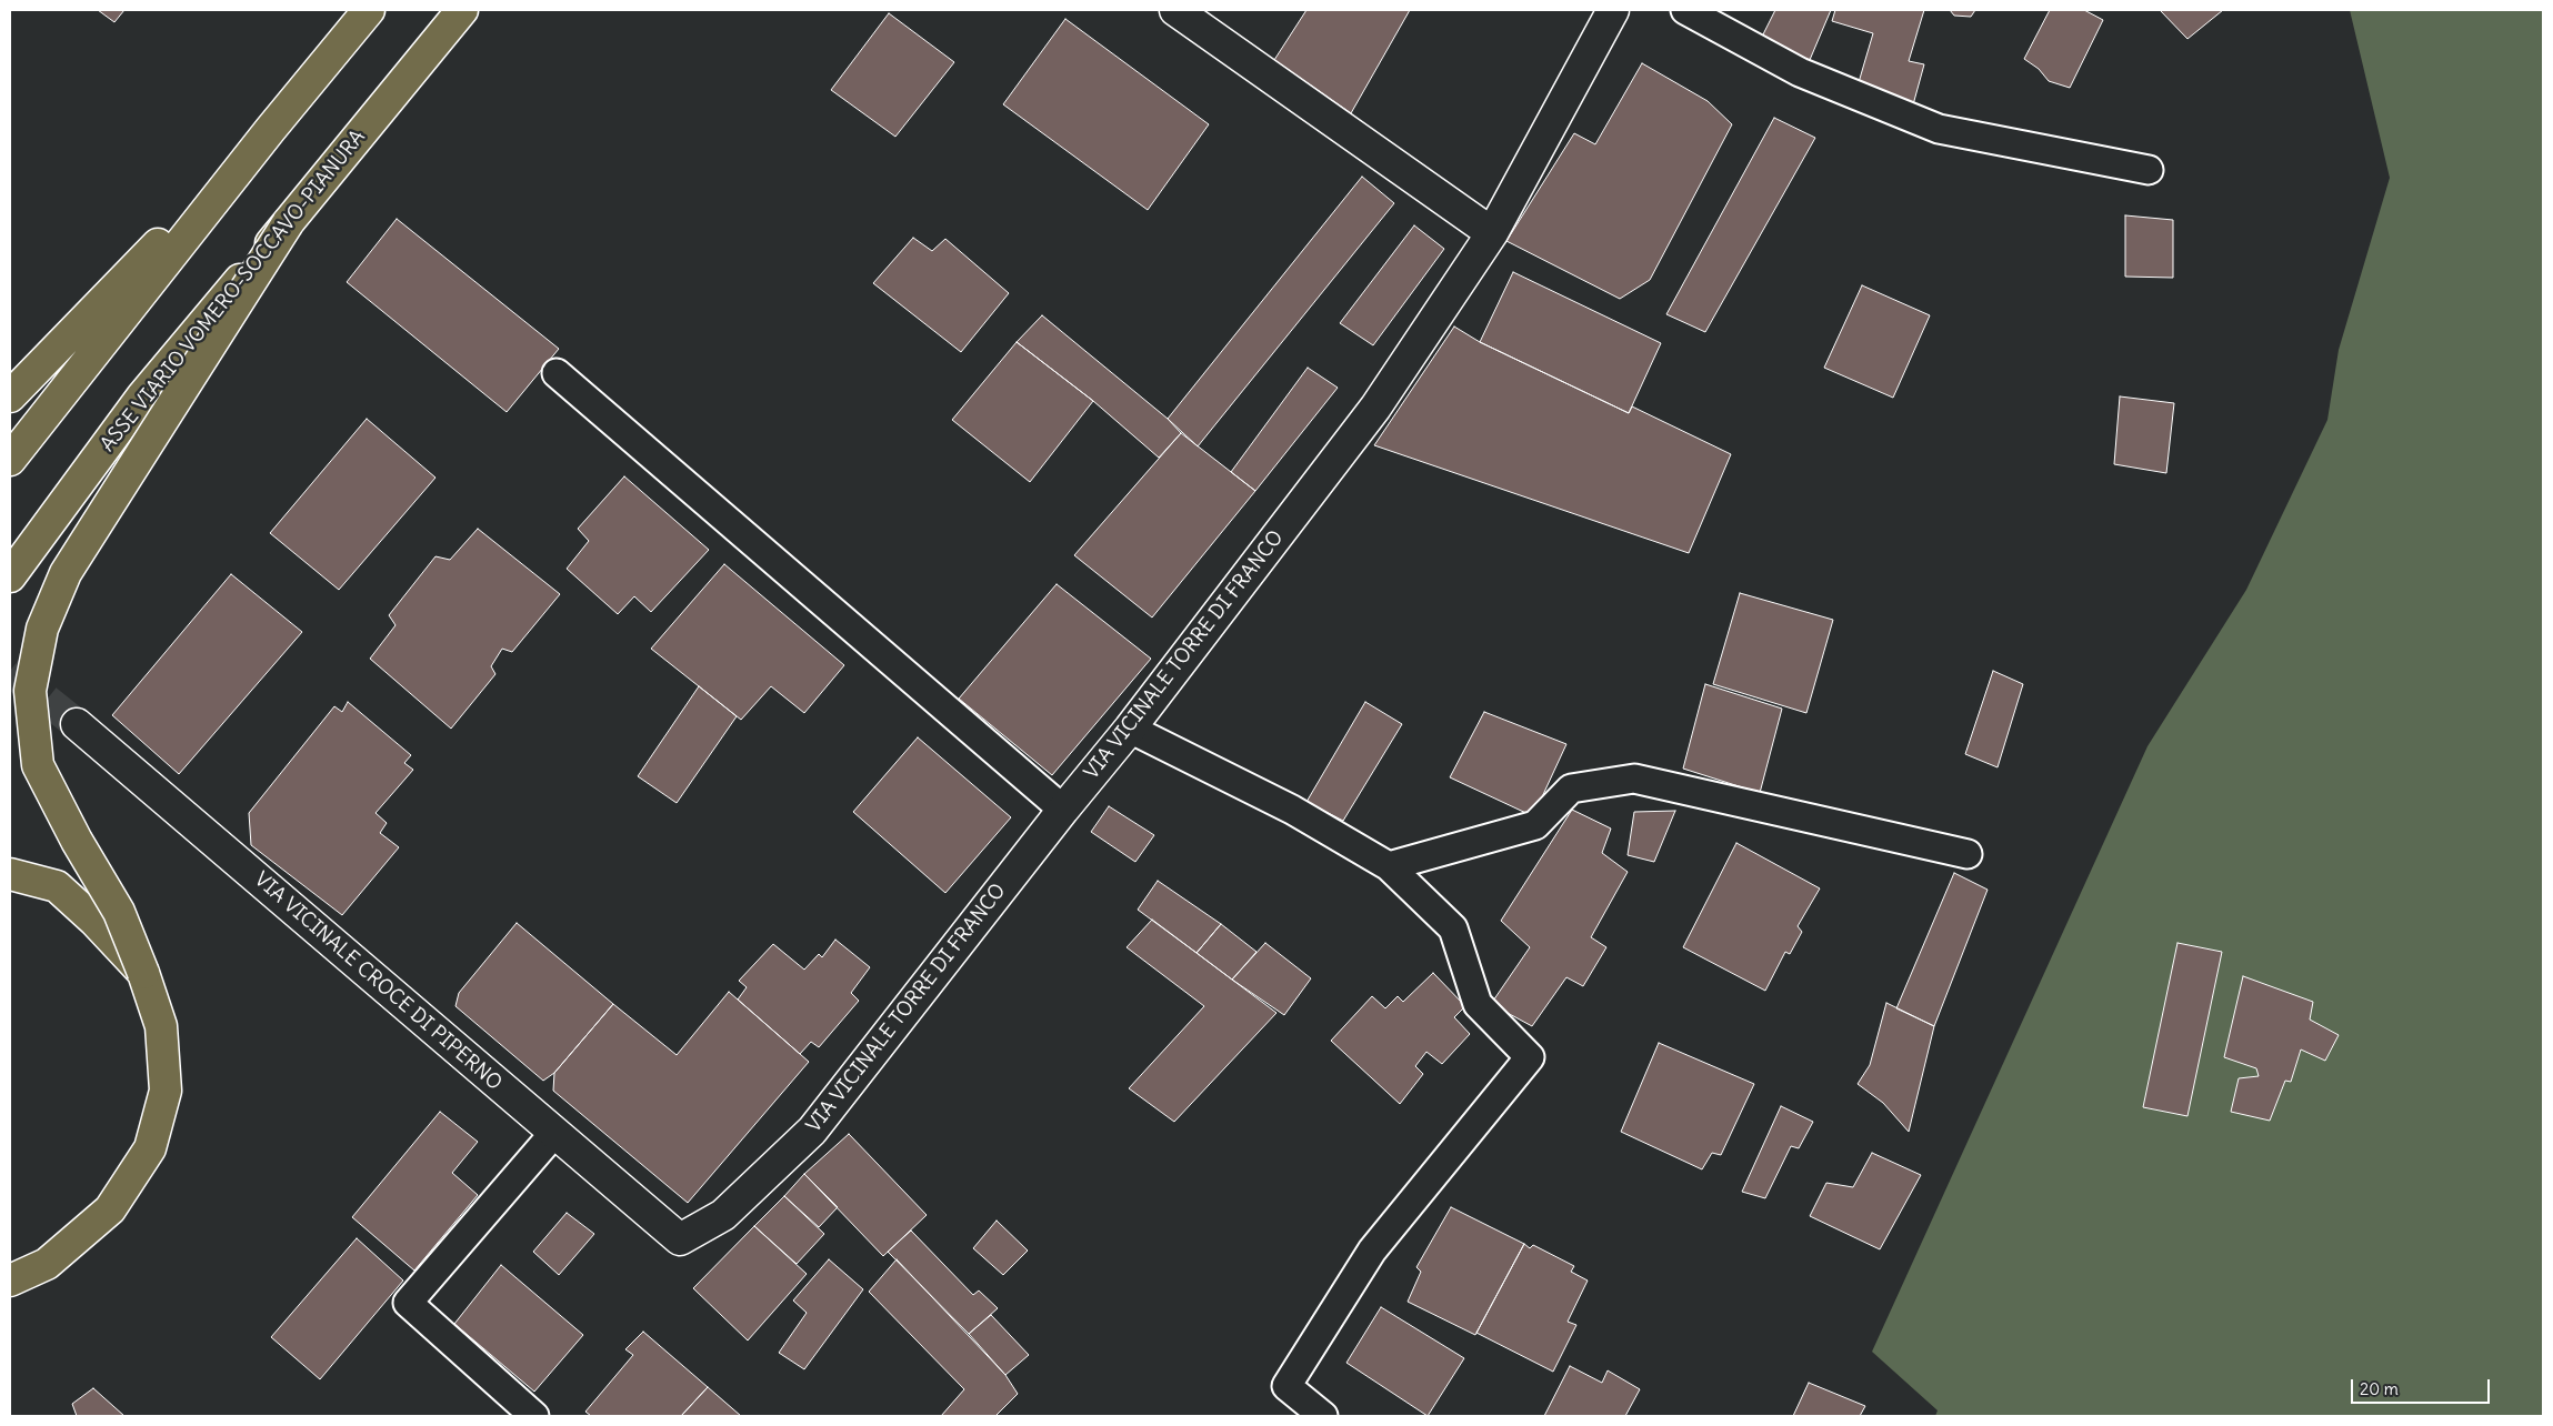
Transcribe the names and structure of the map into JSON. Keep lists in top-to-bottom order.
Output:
{
  "streets": {
    "highway": ["ASSE VIARIO VOMERO-SOCCAVO-PIANURA"],
    "street": ["VIA VICINALE TORRE DI FRANCO", "VIA VICINALE CROCE DI PIPERNO"]
  },
  "crossings": [
    ["VIA VICINALE TORRE DI FRANCO", "VIA VICINALE CROCE DI PIPERNO"]
  ],
  "scale_bar": "20 m"
}
